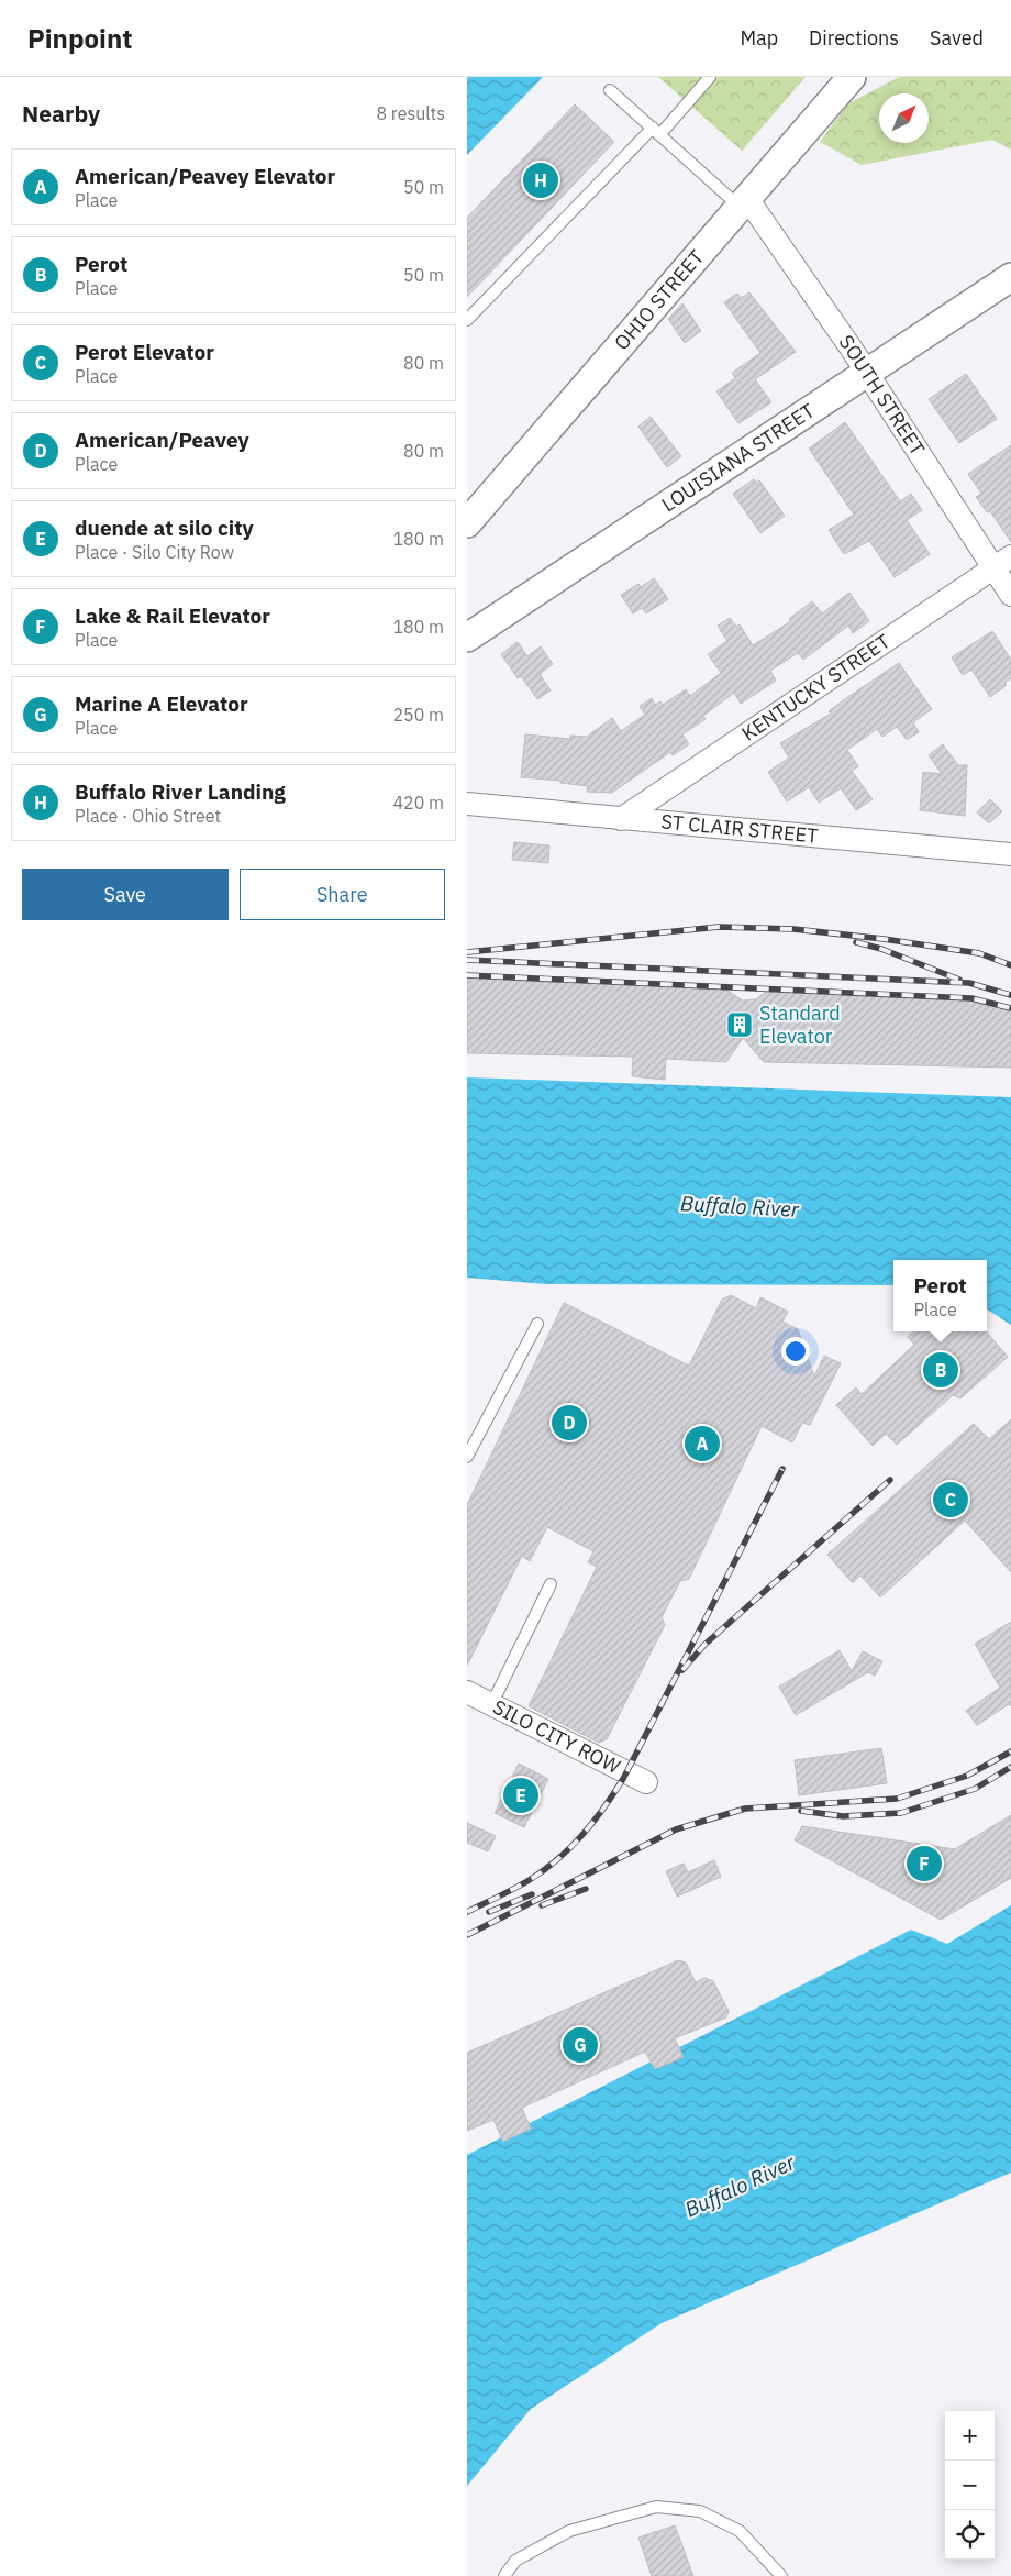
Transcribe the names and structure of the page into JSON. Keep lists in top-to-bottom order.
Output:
{
  "streets": {
    "street": [
      "OHIO STREET",
      "SOUTH STREET",
      "LOUISIANA STREET",
      "KENTUCKY STREET",
      "ST CLAIR STREET",
      "SILO CITY ROW"
    ]
  },
  "crossings": [
    ["OHIO STREET", "SOUTH STREET"],
    ["SOUTH STREET", "LOUISIANA STREET"],
    ["SOUTH STREET", "KENTUCKY STREET"],
    ["KENTUCKY STREET", "ST CLAIR STREET"]
  ],
  "water": ["Buffalo River"],
  "places": {
    "building": ["Standard Elevator"]
  },
  "north": "top right",
  "page": {
    "header": "Pinpoint",
    "nav": ["Map", "Directions", "Saved"],
    "heading": ["Nearby", "8 results"],
    "list": [
      {
        "mark": "A",
        "name": "American/Peavey Elevator",
        "note": "Place",
        "value": "50 m"
      },
      {
        "mark": "B",
        "name": "Perot",
        "note": "Place",
        "value": "50 m"
      },
      {
        "mark": "C",
        "name": "Perot Elevator",
        "note": "Place",
        "value": "80 m"
      },
      {
        "mark": "D",
        "name": "American/Peavey",
        "note": "Place",
        "value": "80 m"
      },
      {
        "mark": "E",
        "name": "duende at silo city",
        "note": "Place · Silo City Row",
        "value": "180 m"
      },
      {
        "mark": "F",
        "name": "Lake & Rail Elevator",
        "note": "Place",
        "value": "180 m"
      },
      {
        "mark": "G",
        "name": "Marine A Elevator",
        "note": "Place",
        "value": "250 m"
      },
      {
        "mark": "H",
        "name": "Buffalo River Landing",
        "note": "Place · Ohio Street",
        "value": "420 m"
      }
    ],
    "pins": [
      "H",
      "B",
      "D",
      "A",
      "C",
      "E",
      "F",
      "G"
    ],
    "buttons": ["Save", "Share"],
    "popup": ["Perot", "Place"],
    "map_buttons": ["+", "−"]
  }
}
